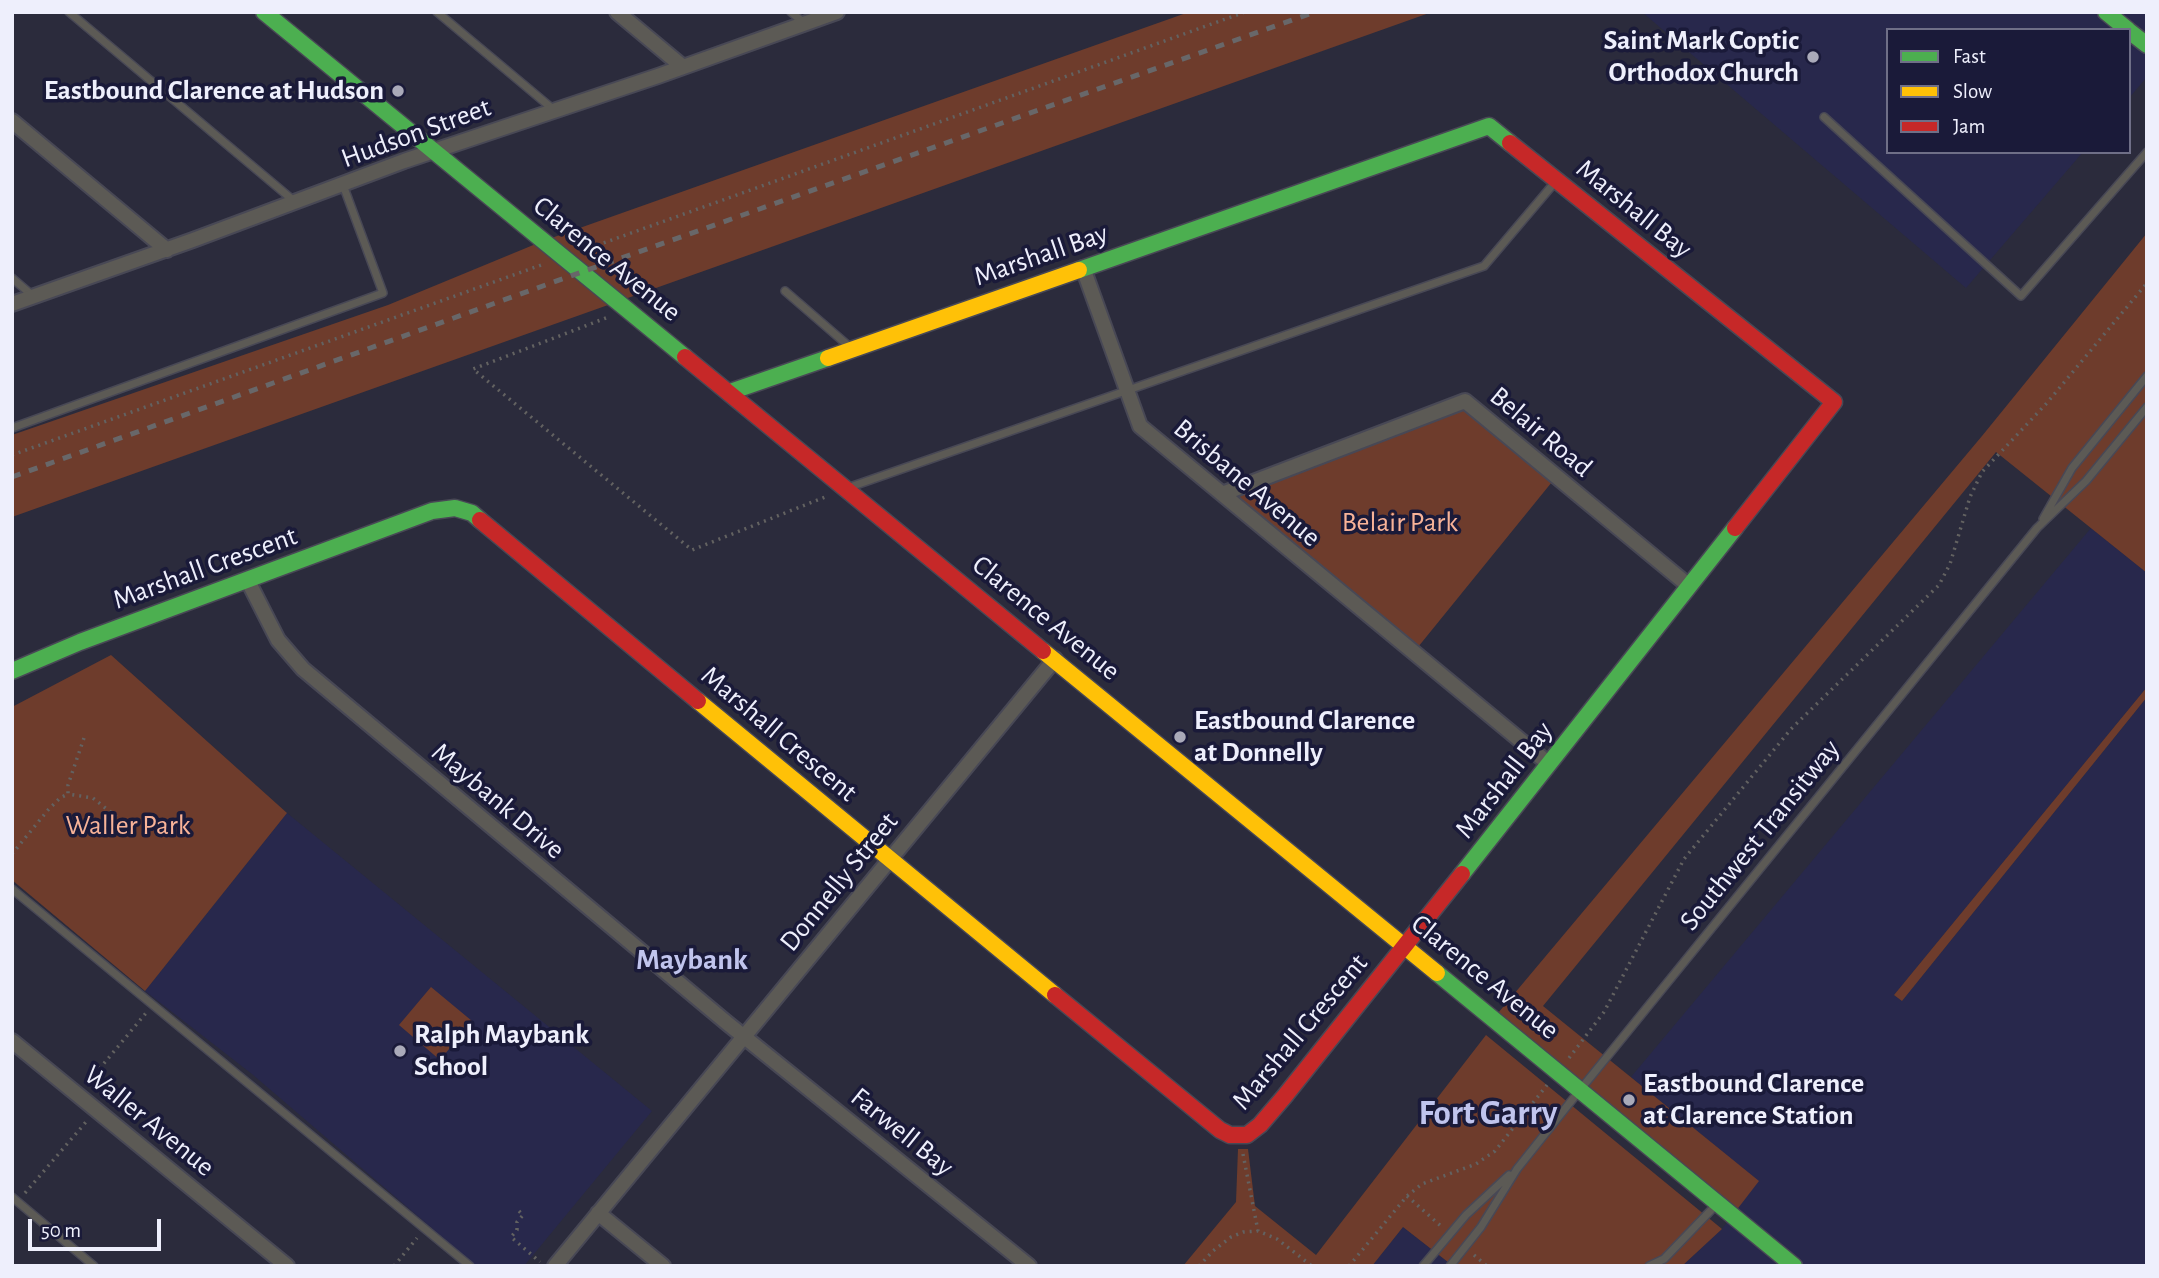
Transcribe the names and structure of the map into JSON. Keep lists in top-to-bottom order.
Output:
{
  "streets": {
    "street": [
      "Hudson Street",
      "Marshall Bay",
      "Clarence Avenue",
      "Belair Road",
      "Brisbane Avenue",
      "Marshall Crescent",
      "Maybank Drive",
      "Donnelly Street",
      "Waller Avenue",
      "Farwell Bay"
    ],
    "lane": ["Southwest Transitway"]
  },
  "crossings": [
    ["Hudson Street", "Clarence Avenue"],
    ["Marshall Bay", "Clarence Avenue"],
    ["Marshall Bay", "Belair Road"],
    ["Marshall Bay", "Brisbane Avenue"],
    ["Marshall Bay", "Marshall Crescent"],
    ["Clarence Avenue", "Marshall Crescent"],
    ["Clarence Avenue", "Southwest Transitway"],
    ["Clarence Avenue", "Donnelly Street"],
    ["Belair Road", "Brisbane Avenue"],
    ["Marshall Crescent", "Maybank Drive"],
    ["Marshall Crescent", "Donnelly Street"],
    ["Maybank Drive", "Donnelly Street"],
    ["Maybank Drive", "Farwell Bay"],
    ["Donnelly Street", "Farwell Bay"]
  ],
  "districts": ["Maybank", "Fort Garry"],
  "parks": ["Belair Park", "Waller Park"],
  "places": [
    "Saint Mark Coptic Orthodox Church",
    "Eastbound Clarence at Hudson",
    "Eastbound Clarence at Donnelly",
    "Ralph Maybank School",
    "Eastbound Clarence at Clarence Station"
  ],
  "legend": ["Fast", "Slow", "Jam"],
  "scale_bar": "50 m"
}
